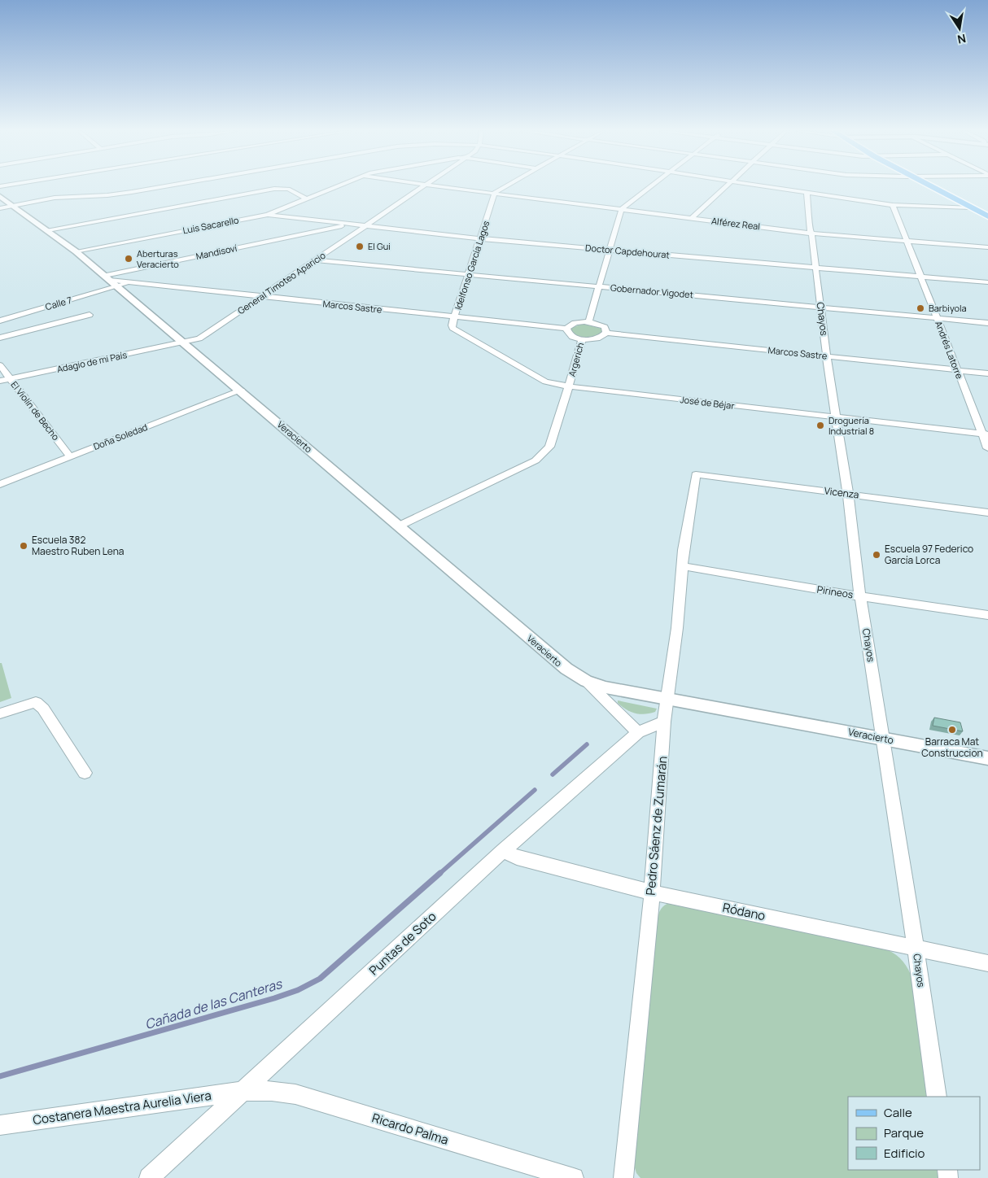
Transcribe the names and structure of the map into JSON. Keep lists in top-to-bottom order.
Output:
{
  "streets": {
    "street": [
      "Alférez Real",
      "Luis Sacarello",
      "Doctor Capdehourat",
      "Mandisoví",
      "Idelfonso García Lagos",
      "General Timoteo Aparicio",
      "Gobernador Vigodet",
      "Calle 7",
      "Marcos Sastre",
      "Chayos",
      "Andrés Latorre",
      "Argerich",
      "Adagio de mi País",
      "José de Béjar",
      "El Violín de Becho",
      "Doña Soledad",
      "Veracierto",
      "Vicenza",
      "Pirineos",
      "Pedro Sáenz de Zumarán",
      "Ródano",
      "Puntas de Soto",
      "Costanera Maestra Aurelia Viera",
      "Ricardo Palma"
    ]
  },
  "crossings": [
    ["Alférez Real", "Idelfonso García Lagos"],
    ["Alférez Real", "Chayos"],
    ["Alférez Real", "Andrés Latorre"],
    ["Luis Sacarello", "Doctor Capdehourat"],
    ["Luis Sacarello", "Veracierto"],
    ["Doctor Capdehourat", "Mandisoví"],
    ["Doctor Capdehourat", "Idelfonso García Lagos"],
    ["Doctor Capdehourat", "General Timoteo Aparicio"],
    ["Doctor Capdehourat", "Chayos"],
    ["Doctor Capdehourat", "Andrés Latorre"],
    ["Mandisoví", "General Timoteo Aparicio"],
    ["Mandisoví", "Calle 7"],
    ["Mandisoví", "Marcos Sastre"],
    ["Mandisoví", "Veracierto"],
    ["Idelfonso García Lagos", "Gobernador Vigodet"],
    ["Idelfonso García Lagos", "Marcos Sastre"],
    ["Idelfonso García Lagos", "José de Béjar"],
    ["General Timoteo Aparicio", "Gobernador Vigodet"],
    ["General Timoteo Aparicio", "Marcos Sastre"],
    ["General Timoteo Aparicio", "Adagio de mi País"],
    ["General Timoteo Aparicio", "Veracierto"],
    ["Gobernador Vigodet", "Chayos"],
    ["Gobernador Vigodet", "Andrés Latorre"],
    ["Calle 7", "Marcos Sastre"],
    ["Calle 7", "Veracierto"],
    ["Marcos Sastre", "Chayos"],
    ["Marcos Sastre", "Andrés Latorre"],
    ["Marcos Sastre", "Argerich"],
    ["Marcos Sastre", "José de Béjar"],
    ["Marcos Sastre", "Veracierto"],
    ["Chayos", "José de Béjar"],
    ["Chayos", "Veracierto"],
    ["Chayos", "Vicenza"],
    ["Chayos", "Pirineos"],
    ["Chayos", "Ródano"],
    ["Andrés Latorre", "José de Béjar"],
    ["Argerich", "José de Béjar"],
    ["Argerich", "Veracierto"],
    ["Adagio de mi País", "El Violín de Becho"],
    ["Adagio de mi País", "Veracierto"],
    ["El Violín de Becho", "Doña Soledad"],
    ["Doña Soledad", "Veracierto"],
    ["Veracierto", "Pedro Sáenz de Zumarán"],
    ["Veracierto", "Puntas de Soto"],
    ["Vicenza", "Pedro Sáenz de Zumarán"],
    ["Pirineos", "Pedro Sáenz de Zumarán"],
    ["Pedro Sáenz de Zumarán", "Ródano"],
    ["Pedro Sáenz de Zumarán", "Puntas de Soto"],
    ["Ródano", "Puntas de Soto"],
    ["Puntas de Soto", "Costanera Maestra Aurelia Viera"],
    ["Puntas de Soto", "Ricardo Palma"],
    ["Costanera Maestra Aurelia Viera", "Ricardo Palma"]
  ],
  "water": ["Cañada de las Canteras"],
  "places": [
    "El Gui",
    "Aberturas Veracierto",
    "Barbiyola",
    "Droguería Industrial 8",
    "Escuela 382 Maestro Ruben Lena",
    "Escuela 97 Federico García Lorca",
    "Barraca Mat Construccion"
  ],
  "legend": ["Calle", "Parque", "Edificio"],
  "north": "bottom"
}
